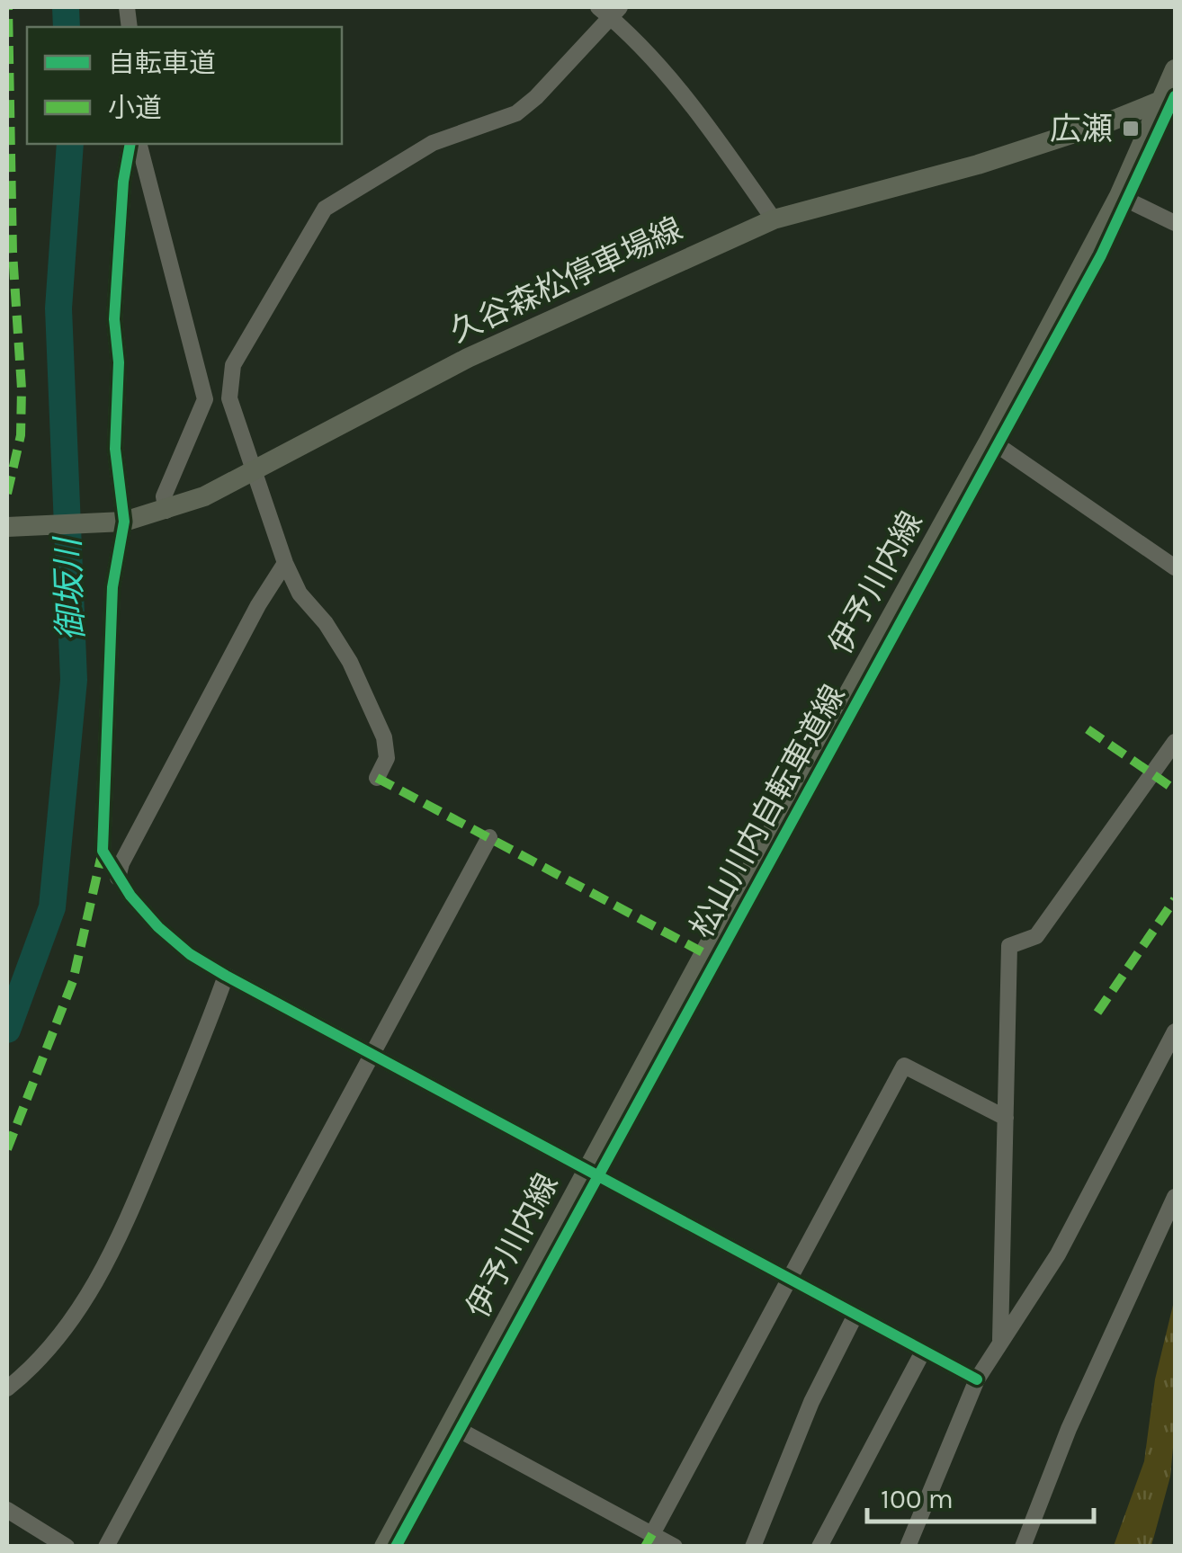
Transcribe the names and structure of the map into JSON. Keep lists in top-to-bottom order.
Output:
{
  "streets": {
    "main road": ["久谷森松停車場線", "伊予川内線"],
    "cycle path": ["松山川内自転車道線"]
  },
  "crossings": [
    ["久谷森松停車場線", "伊予川内線"]
  ],
  "water": ["御坂川"],
  "places": {
    "transit": ["広瀬"]
  },
  "legend": ["自転車道", "小道"],
  "scale_bar": "100 m"
}
